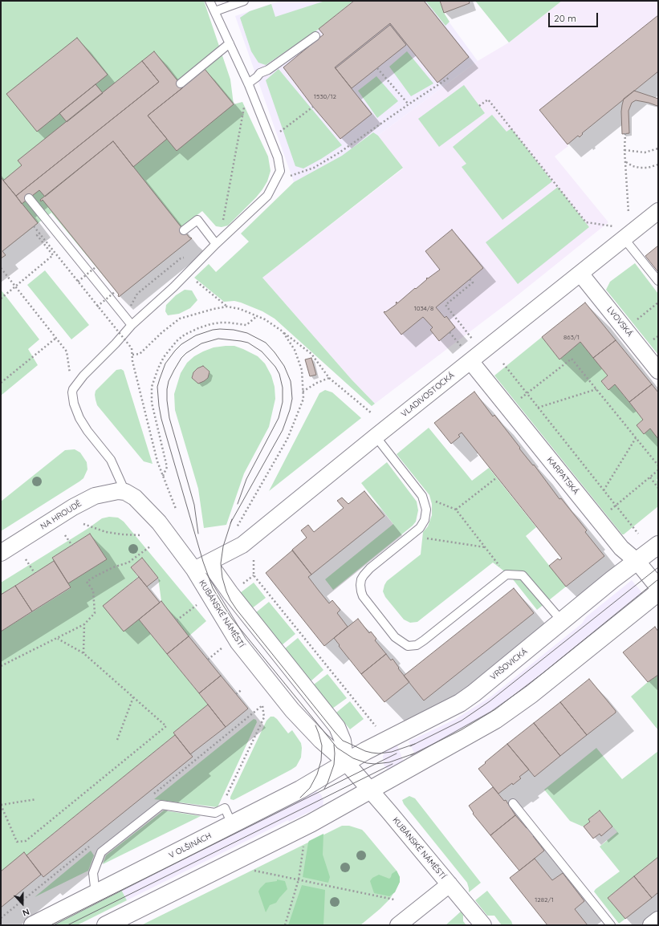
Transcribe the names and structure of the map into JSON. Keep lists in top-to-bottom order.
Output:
{
  "streets": {
    "main road": ["VRŠOVICKÁ", "V OLŠINÁCH"],
    "street": [
      "LVOVSKÁ",
      "VLADIVOSTOCKÁ",
      "KARPATSKÁ",
      "NA HROUDĚ",
      "KUBÁNSKÉ NÁMĚSTÍ"
    ]
  },
  "crossings": [
    ["LVOVSKÁ", "VLADIVOSTOCKÁ"],
    ["VLADIVOSTOCKÁ", "KARPATSKÁ"],
    ["VLADIVOSTOCKÁ", "KUBÁNSKÉ NÁMĚSTÍ"],
    ["KARPATSKÁ", "VRŠOVICKÁ"],
    ["NA HROUDĚ", "KUBÁNSKÉ NÁMĚSTÍ"],
    ["KUBÁNSKÉ NÁMĚSTÍ", "VRŠOVICKÁ"],
    ["KUBÁNSKÉ NÁMĚSTÍ", "V OLŠINÁCH"],
    ["VRŠOVICKÁ", "V OLŠINÁCH"]
  ],
  "house_numbers": [
    "1530/12",
    "1034/8",
    "863/1",
    "1282/1"
  ],
  "scale_bar": "20 m",
  "north": "bottom"
}
